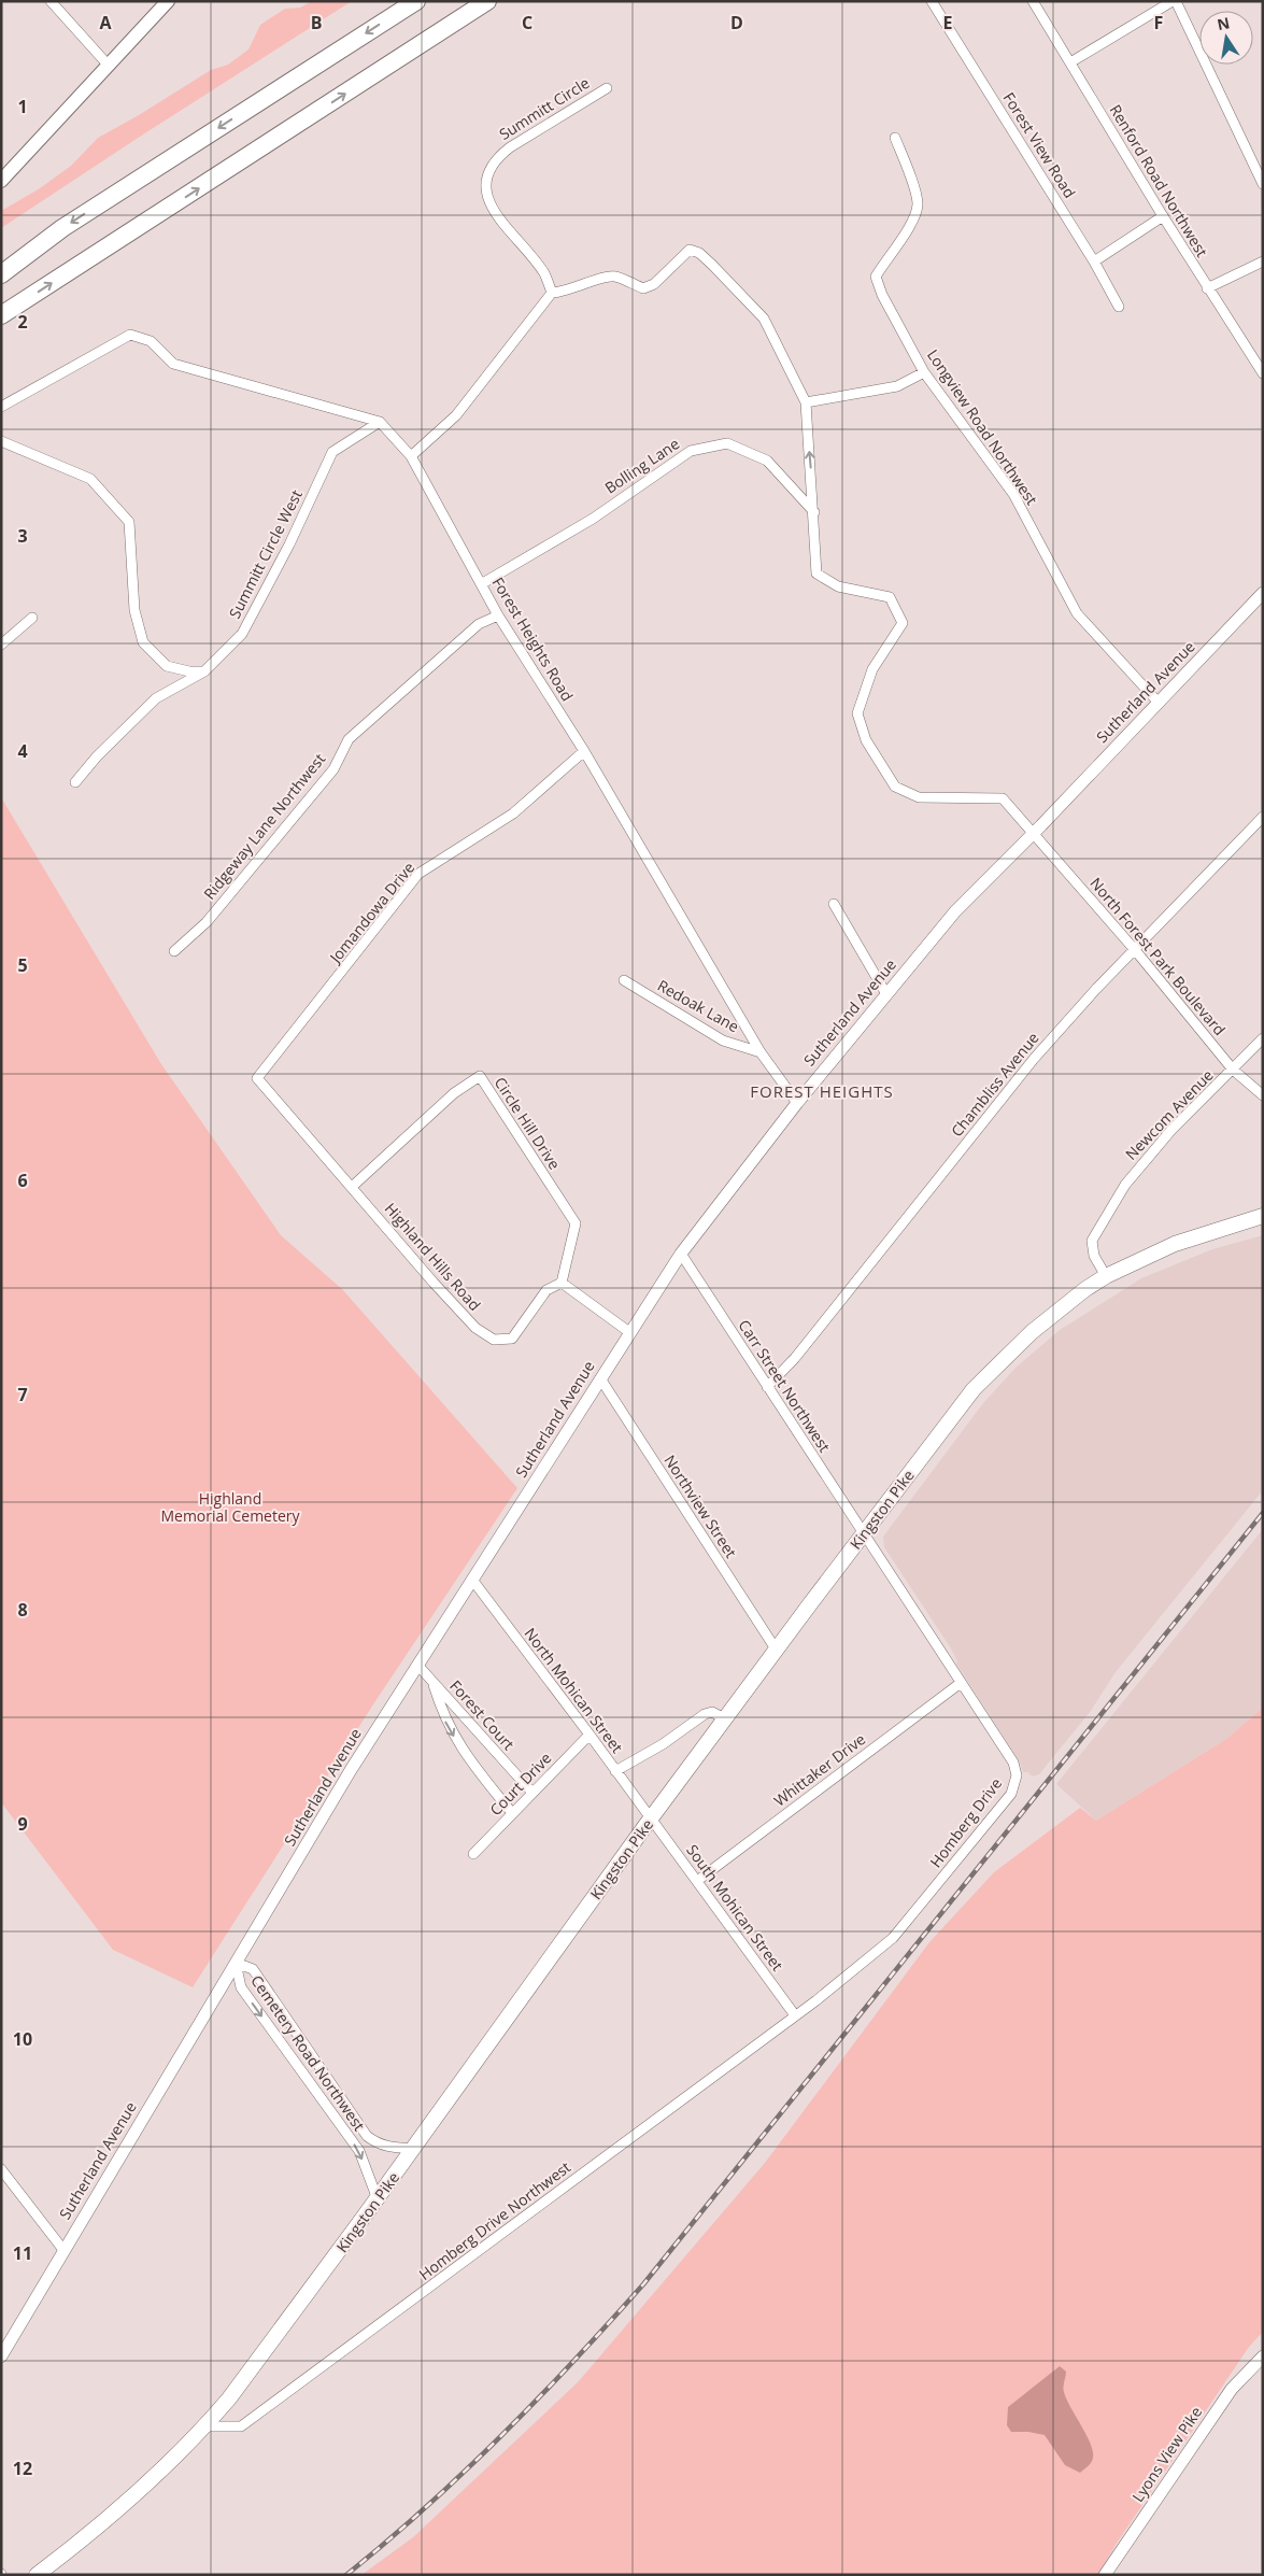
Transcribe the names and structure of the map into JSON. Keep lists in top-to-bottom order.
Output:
{
  "streets": {
    "main road": ["Kingston Pike"],
    "street": [
      "Summitt Circle",
      "Forest View Road",
      "Renford Road Northwest",
      "Longview Road Northwest",
      "Bolling Lane",
      "Summitt Circle West",
      "Forest Heights Road",
      "Sutherland Avenue",
      "Ridgeway Lane Northwest",
      "Jomandowa Drive",
      "North Forest Park Boulevard",
      "Redoak Lane",
      "Chambliss Avenue",
      "Newcom Avenue",
      "Circle Hill Drive",
      "Highland Hills Road",
      "Carr Street Northwest",
      "Northview Street",
      "North Mohican Street",
      "Forest Court",
      "Whittaker Drive",
      "Court Drive",
      "Homberg Drive",
      "South Mohican Street",
      "Cemetery Road Northwest",
      "Homberg Drive Northwest",
      "Lyons View Pike"
    ]
  },
  "crossings": [
    ["Longview Road Northwest", "Sutherland Avenue"],
    ["Bolling Lane", "Forest Heights Road"],
    ["Bolling Lane", "North Forest Park Boulevard"],
    ["Summitt Circle West", "Forest Heights Road"],
    ["Forest Heights Road", "Sutherland Avenue"],
    ["Forest Heights Road", "Ridgeway Lane Northwest"],
    ["Forest Heights Road", "Jomandowa Drive"],
    ["Forest Heights Road", "Redoak Lane"],
    ["Sutherland Avenue", "North Forest Park Boulevard"],
    ["Sutherland Avenue", "Carr Street Northwest"],
    ["Sutherland Avenue", "Northview Street"],
    ["Sutherland Avenue", "North Mohican Street"],
    ["Sutherland Avenue", "Forest Court"],
    ["Sutherland Avenue", "Cemetery Road Northwest"],
    ["Jomandowa Drive", "Highland Hills Road"],
    ["North Forest Park Boulevard", "Chambliss Avenue"],
    ["North Forest Park Boulevard", "Newcom Avenue"],
    ["Chambliss Avenue", "Carr Street Northwest"],
    ["Newcom Avenue", "Kingston Pike"],
    ["Circle Hill Drive", "Highland Hills Road"],
    ["Carr Street Northwest", "Kingston Pike"],
    ["Carr Street Northwest", "Homberg Drive"],
    ["Northview Street", "Kingston Pike"],
    ["Kingston Pike", "North Mohican Street"],
    ["Kingston Pike", "Homberg Drive"],
    ["Kingston Pike", "South Mohican Street"],
    ["Kingston Pike", "Cemetery Road Northwest"],
    ["Kingston Pike", "Homberg Drive Northwest"],
    ["North Mohican Street", "Court Drive"],
    ["North Mohican Street", "South Mohican Street"],
    ["Forest Court", "Court Drive"],
    ["Whittaker Drive", "Homberg Drive"],
    ["Whittaker Drive", "South Mohican Street"],
    ["Homberg Drive", "South Mohican Street"],
    ["Homberg Drive", "Homberg Drive Northwest"],
    ["South Mohican Street", "Homberg Drive Northwest"]
  ],
  "districts": ["FOREST HEIGHTS"],
  "parks": ["Highland Memorial Cemetery"],
  "north": "top",
  "grid": {
    "columns": [
      "A",
      "B",
      "C",
      "D",
      "E",
      "F"
    ],
    "rows": [
      "1",
      "2",
      "3",
      "4",
      "5",
      "6",
      "7",
      "8",
      "9",
      "10",
      "11",
      "12"
    ]
  }
}
